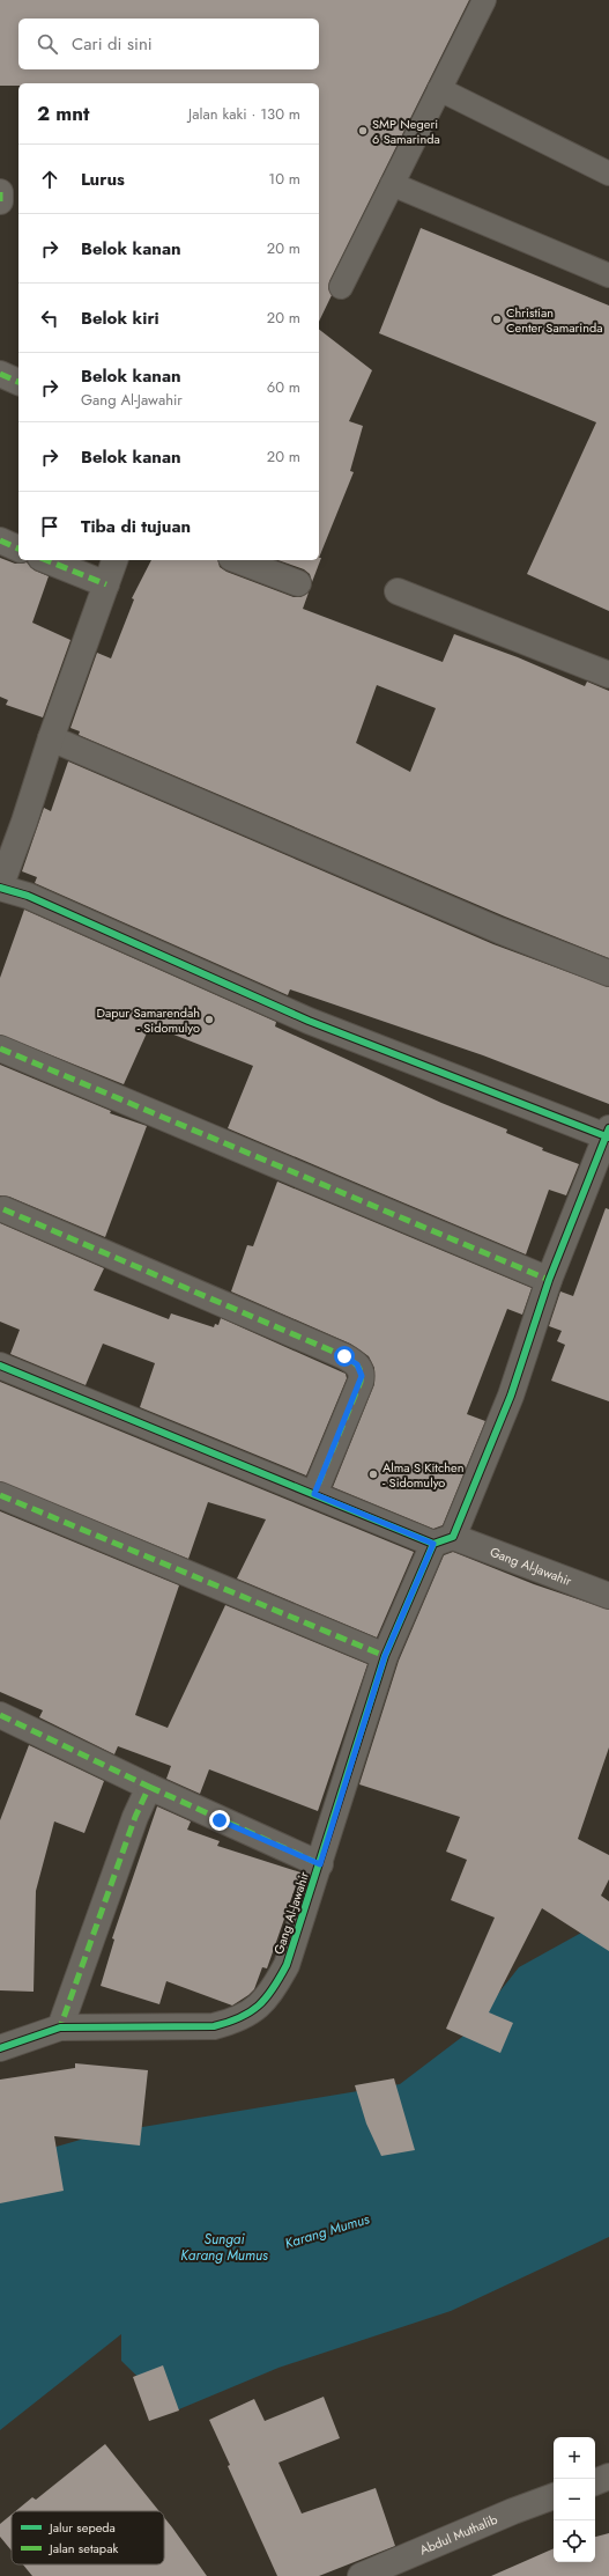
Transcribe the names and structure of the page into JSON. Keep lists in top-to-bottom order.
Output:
{
  "streets": {
    "street": ["Gang Al-Jawahir", "Abdul Muthalib"]
  },
  "water": ["Karang Mumus", "Sungai Karang Mumus"],
  "places": [
    "SMP Negeri 6 Samarinda",
    "Christian Center Samarinda",
    "Dapur Samarendah - Sidomulyo",
    "Alma S Kitchen - Sidomulyo"
  ],
  "legend": ["Jalur sepeda", "Jalan setapak"],
  "page": {
    "search": "Cari di sini",
    "heading": ["2 mnt", "Jalan kaki · 130 m"],
    "list": [
      ["Lurus", "10 m"],
      ["Belok kanan", "20 m"],
      ["Belok kiri", "20 m"],
      ["Belok kanan", "Gang Al-Jawahir", "60 m"],
      ["Belok kanan", "20 m"],
      "Tiba di tujuan"
    ],
    "map_buttons": ["+", "−"]
  }
}
